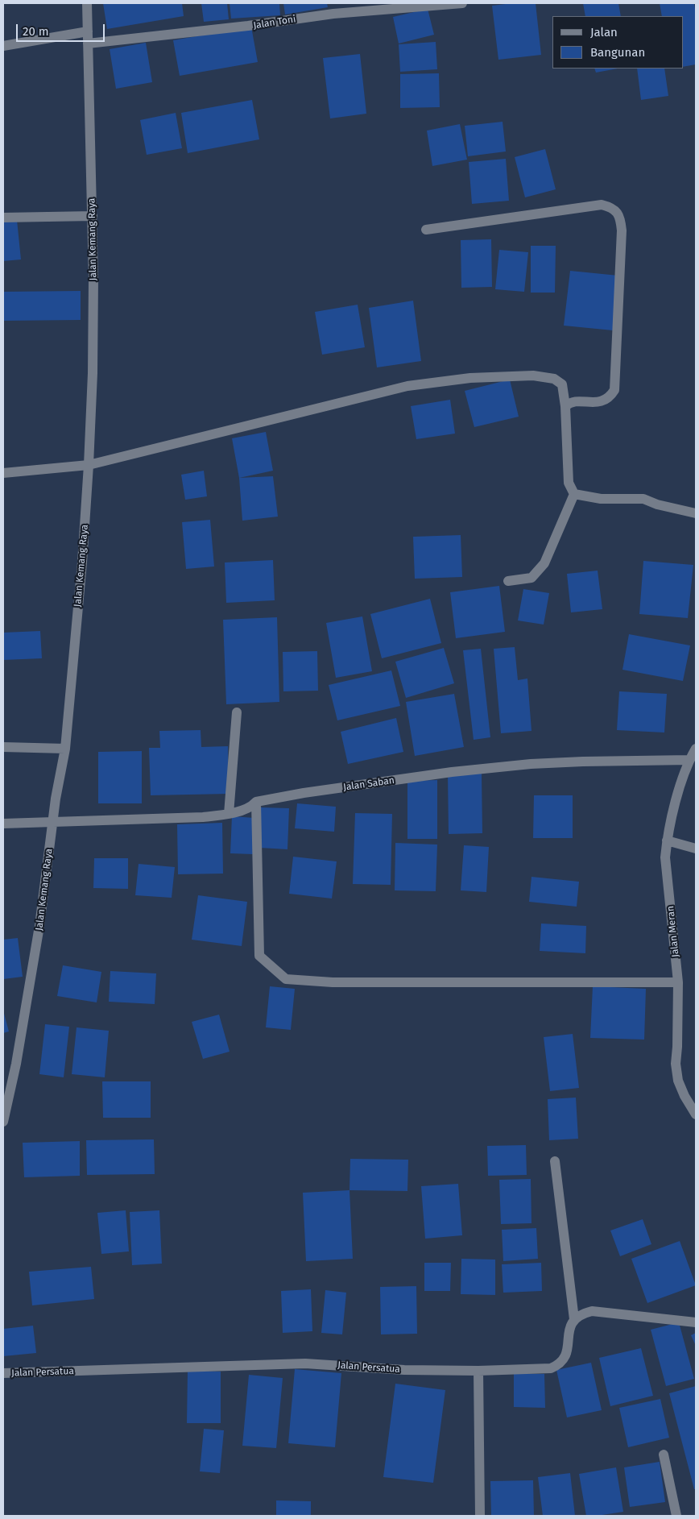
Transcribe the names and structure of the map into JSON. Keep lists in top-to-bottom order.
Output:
{
  "streets": {
    "street": [
      "Jalan Toni",
      "Jalan Kemang Raya",
      "Jalan Saban",
      "Jalan Meran",
      "Jalan Persatua"
    ]
  },
  "crossings": [
    ["Jalan Toni", "Jalan Kemang Raya"],
    ["Jalan Kemang Raya", "Jalan Saban"],
    ["Jalan Saban", "Jalan Meran"]
  ],
  "legend": ["Jalan", "Bangunan"],
  "scale_bar": "20 m"
}
